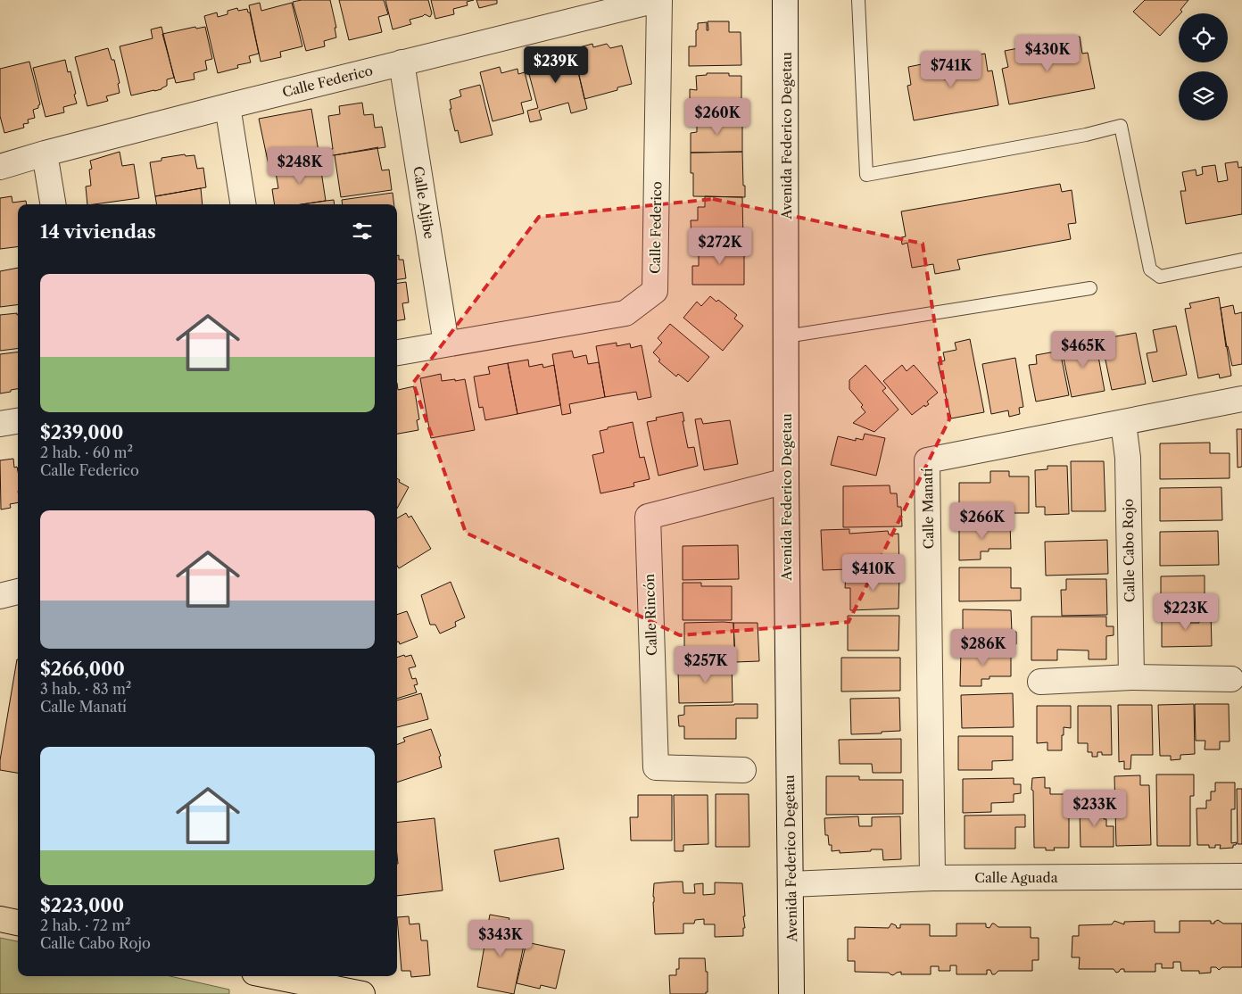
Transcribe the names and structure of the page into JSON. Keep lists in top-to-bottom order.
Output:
{
  "streets": {
    "street": [
      "Calle Federico",
      "Avenida Federico Degetau",
      "Calle Aljibe",
      "Calle Manatí",
      "Calle Cabo Rojo",
      "Calle Rincón",
      "Calle Aguada"
    ]
  },
  "crossings": [
    ["Calle Federico", "Calle Aljibe"],
    ["Avenida Federico Degetau", "Calle Rincón"],
    ["Avenida Federico Degetau", "Calle Aguada"],
    ["Calle Manatí", "Calle Cabo Rojo"],
    ["Calle Manatí", "Calle Aguada"]
  ],
  "page": {
    "price": [
      "$430K",
      "$239K",
      "$741K",
      "$260K",
      "$248K",
      "$272K",
      "$465K",
      "$266K",
      "$410K",
      "$223K",
      "$286K",
      "$257K",
      "$233K",
      "$343K"
    ],
    "heading": "14 viviendas",
    "list": [
      {
        "name": "$239,000",
        "note": "2 hab. · 60 m² · Calle Federico"
      },
      {
        "name": "$266,000",
        "note": "3 hab. · 83 m² · Calle Manatí"
      },
      {
        "name": "$223,000",
        "note": "2 hab. · 72 m² · Calle Cabo Rojo"
      }
    ]
  }
}
